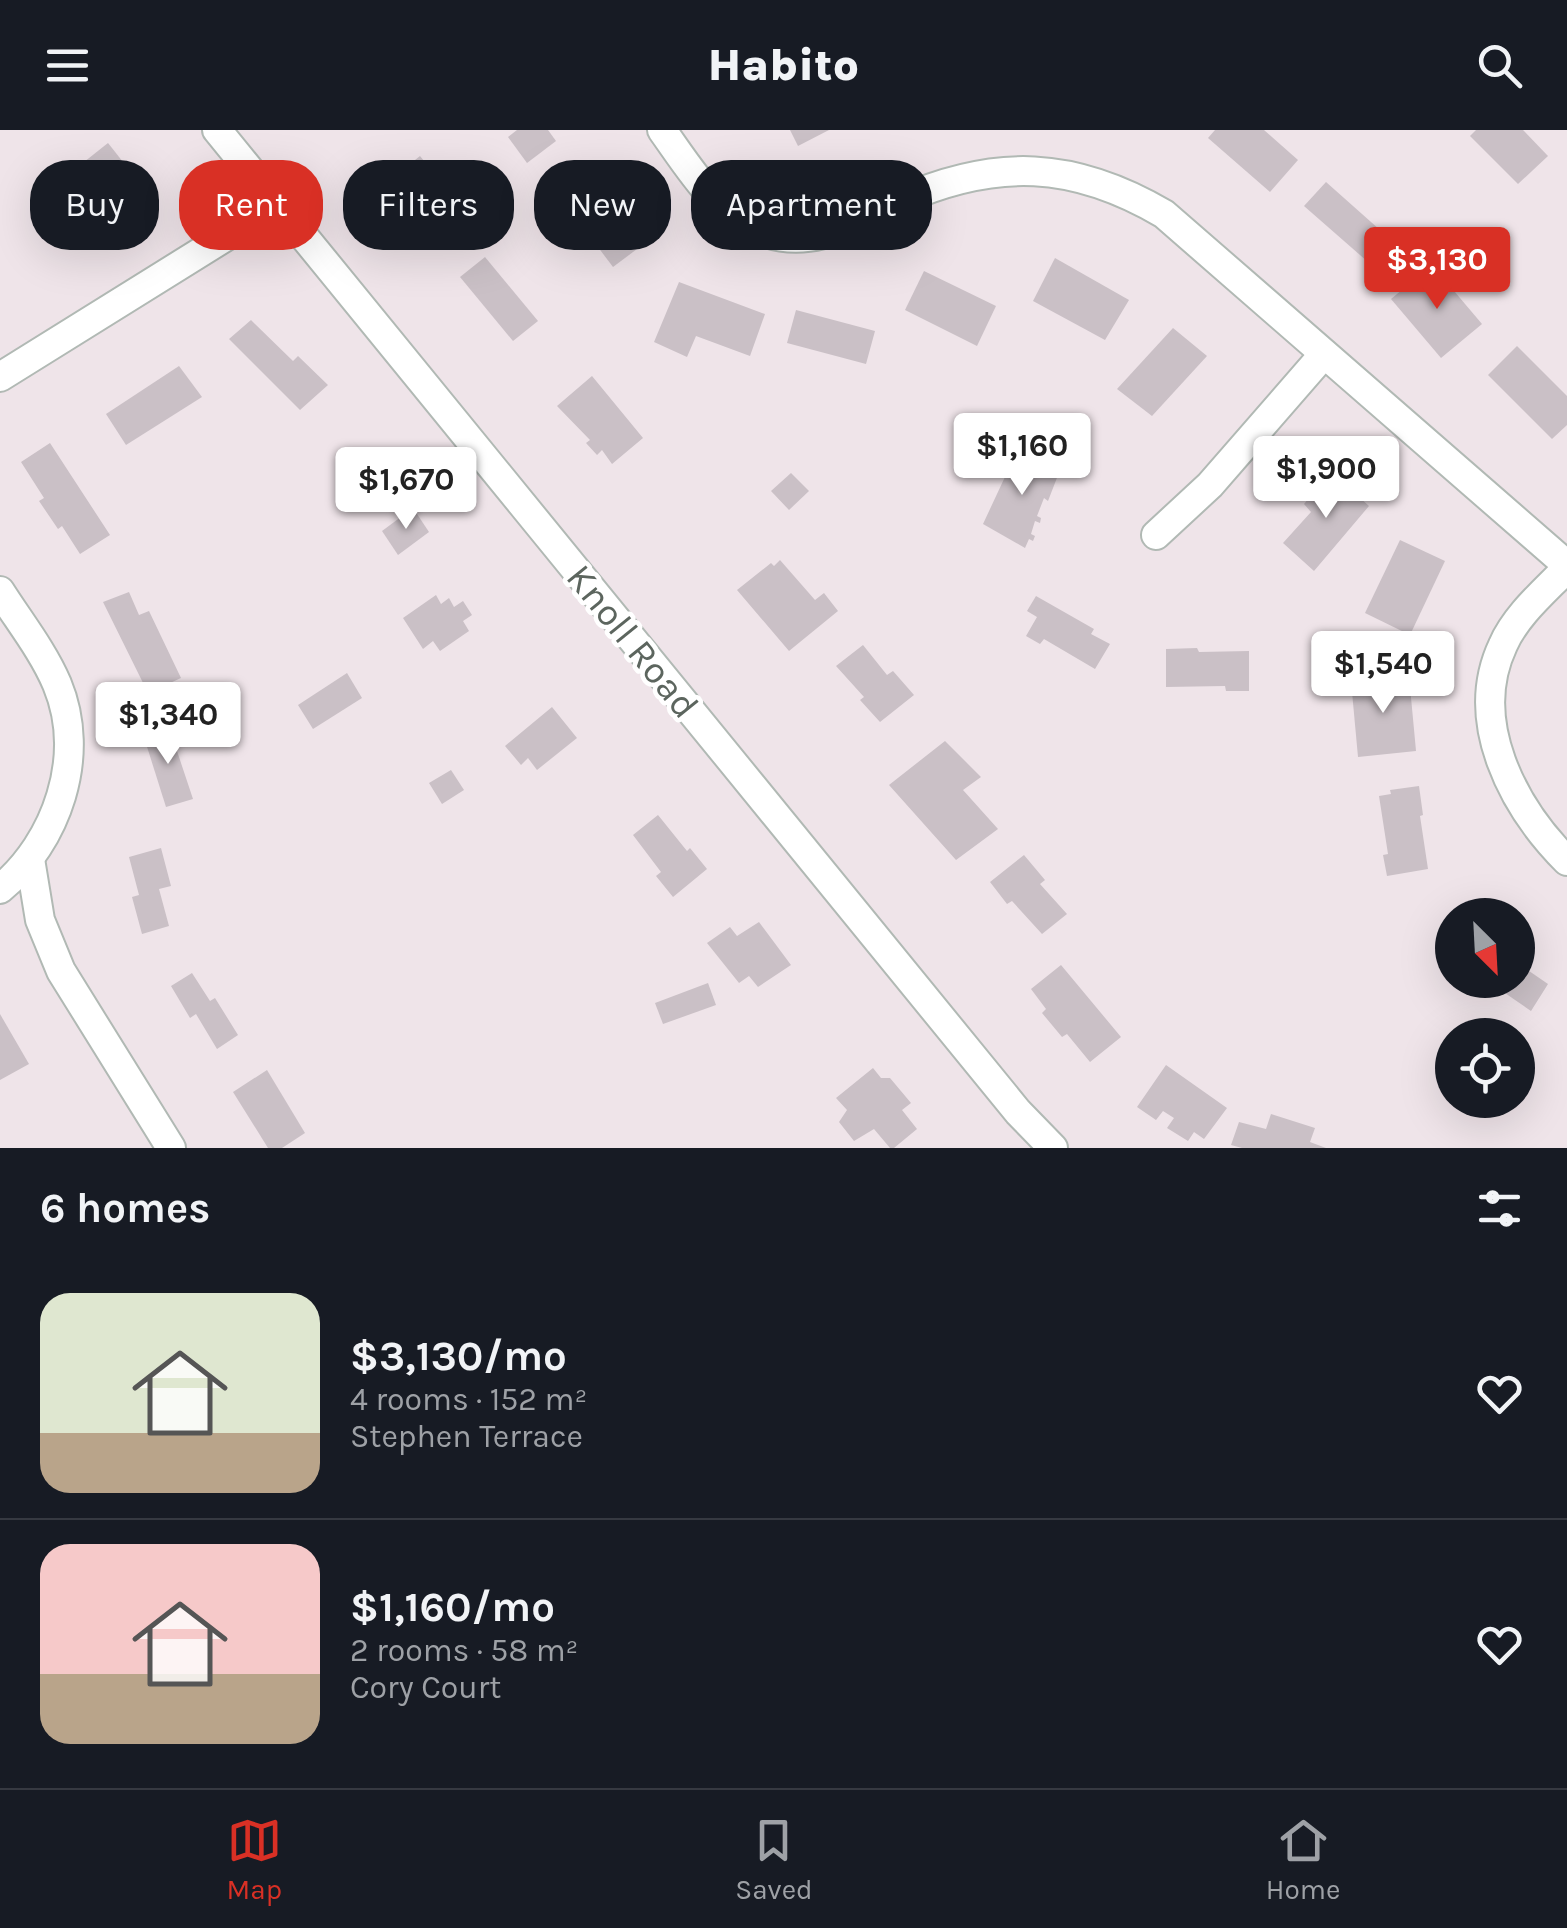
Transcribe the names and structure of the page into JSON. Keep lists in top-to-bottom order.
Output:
{
  "streets": {
    "street": ["Knoll Road"]
  },
  "north": "bottom right",
  "page": {
    "header": "Habito",
    "chip": [
      "Buy",
      "Rent",
      "Filters",
      "New",
      "Apartment"
    ],
    "price": [
      "$3,130",
      "$1,160",
      "$1,900",
      "$1,670",
      "$1,540",
      "$1,340"
    ],
    "heading": "6 homes",
    "list": [
      {
        "name": "$3,130/mo",
        "note": "4 rooms · 152 m² · Stephen Terrace"
      },
      {
        "name": "$1,160/mo",
        "note": "2 rooms · 58 m² · Cory Court"
      }
    ],
    "tabs": ["Map", "Saved", "Home"]
  }
}
